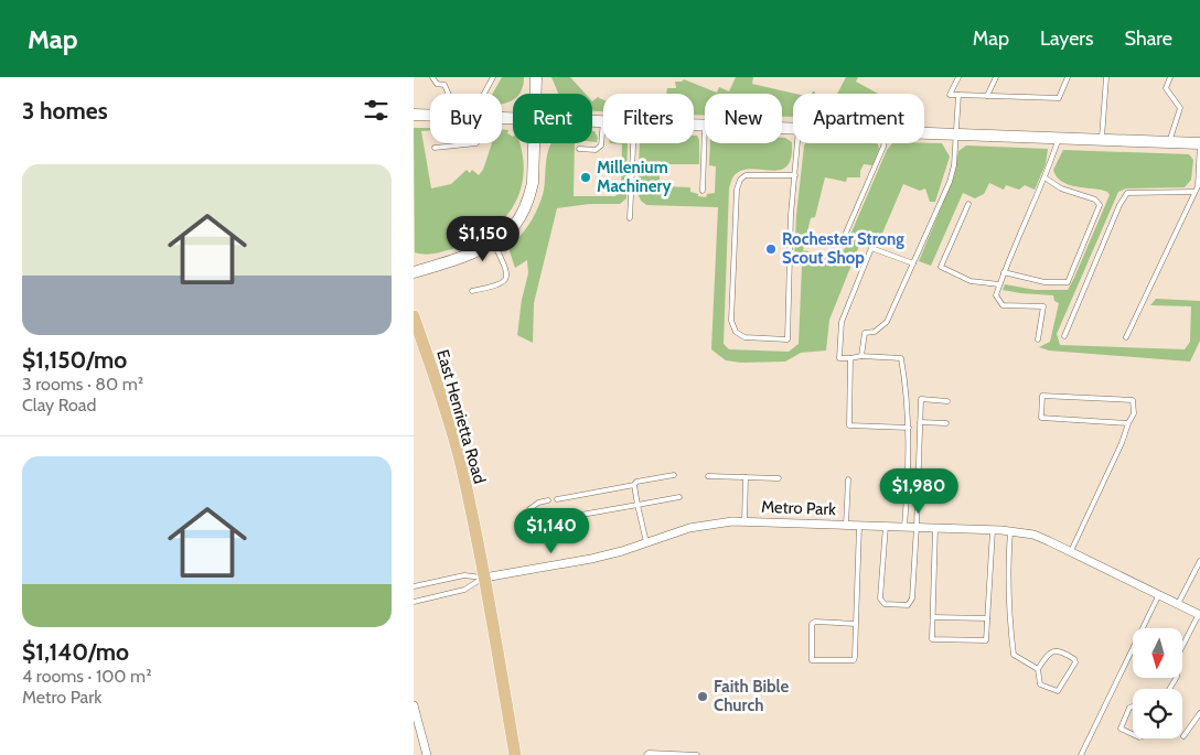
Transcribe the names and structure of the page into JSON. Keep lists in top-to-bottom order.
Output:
{
  "streets": {
    "main road": ["East Henrietta Road"],
    "street": ["Metro Park"]
  },
  "crossings": [
    ["East Henrietta Road", "Metro Park"]
  ],
  "places": ["Millenium Machinery", "Rochester Strong Scout Shop", "Faith Bible Church"],
  "north": "bottom",
  "page": {
    "header": "Map",
    "nav": ["Map", "Layers", "Share"],
    "heading": "3 homes",
    "chip": [
      "Buy",
      "Rent",
      "Filters",
      "New",
      "Apartment"
    ],
    "list": [
      {
        "name": "$1,150/mo",
        "note": "3 rooms · 80 m² · Clay Road"
      },
      {
        "name": "$1,140/mo",
        "note": "4 rooms · 100 m² · Metro Park"
      }
    ],
    "price": ["$1,150", "$1,980", "$1,140"]
  }
}
